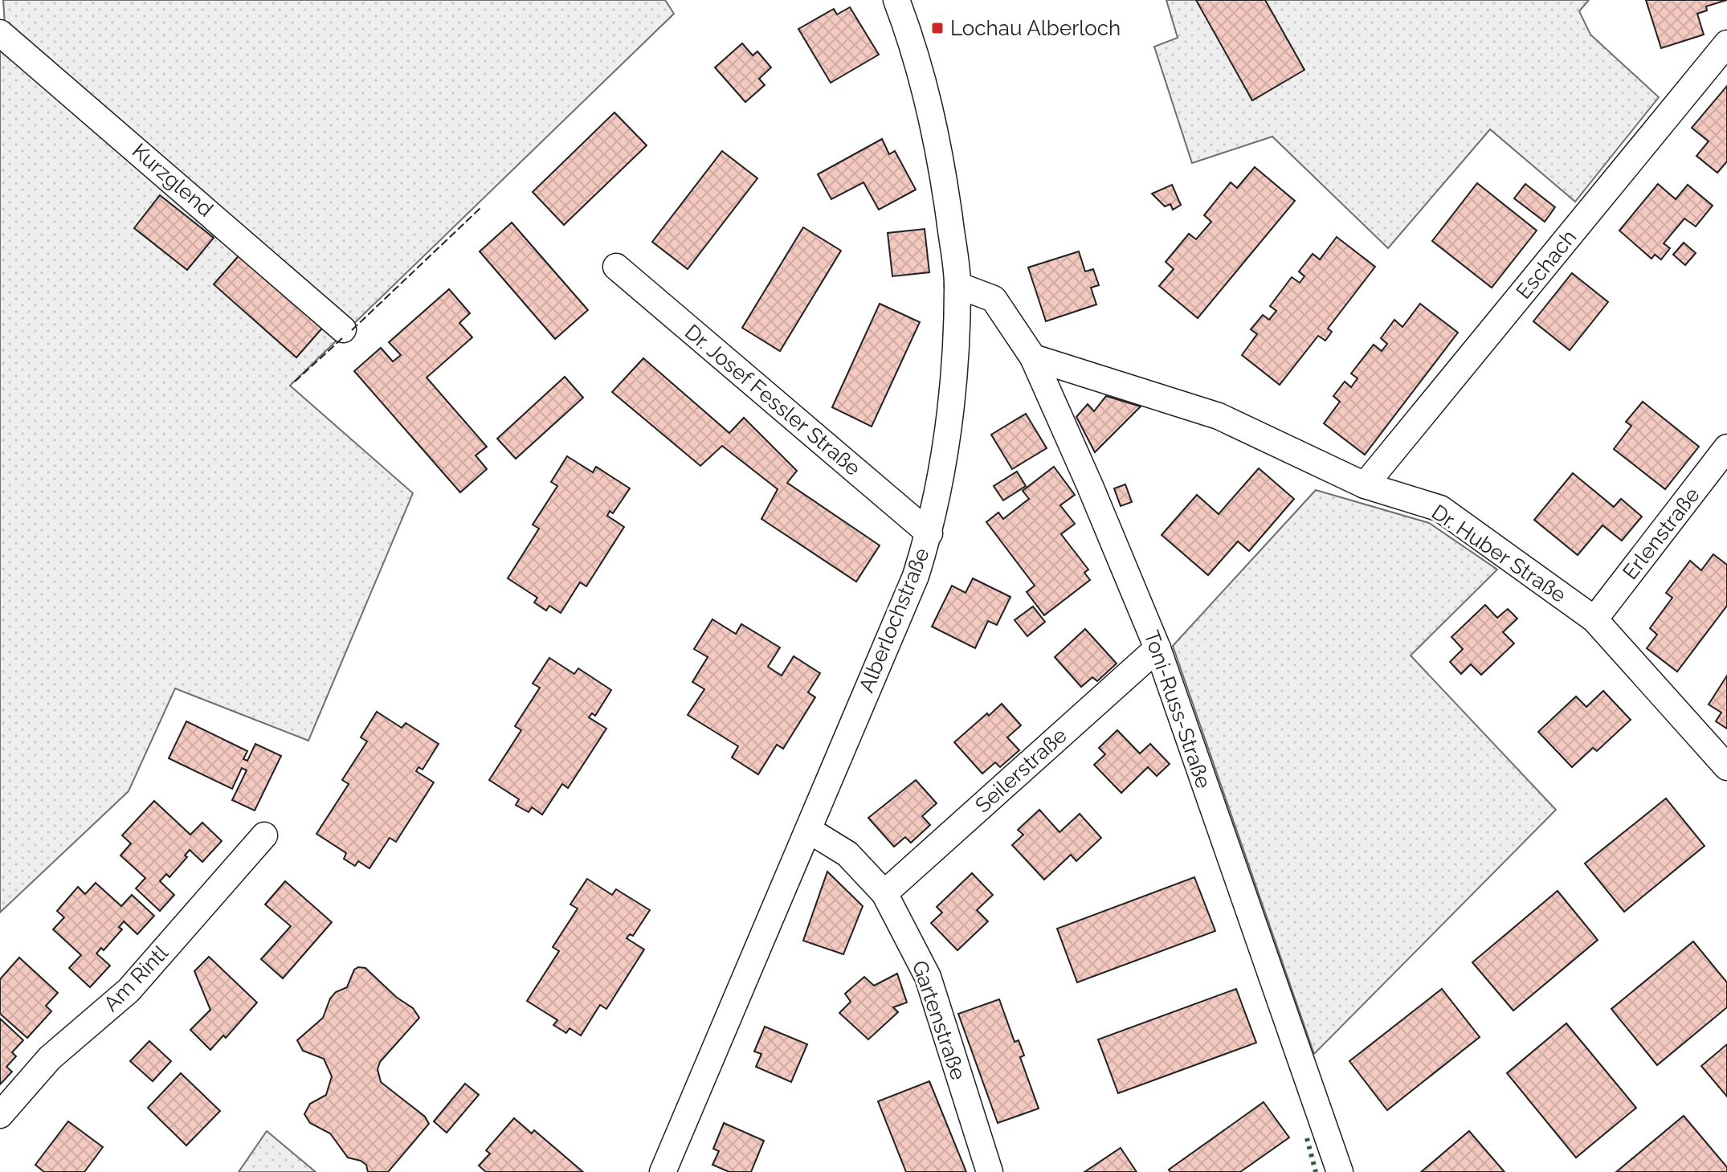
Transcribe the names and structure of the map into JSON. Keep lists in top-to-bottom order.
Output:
{
  "streets": {
    "street": [
      "Kurzglend",
      "Eschach",
      "Dr. Josef Fessler Straße",
      "Erlenstraße",
      "Dr. Huber Straße",
      "Alberlochstraße",
      "Toni-Russ-Straße",
      "Seilerstraße",
      "Am Rintl",
      "Gartenstraße"
    ]
  },
  "crossings": [
    ["Eschach", "Dr. Huber Straße"],
    ["Dr. Josef Fessler Straße", "Alberlochstraße"],
    ["Erlenstraße", "Dr. Huber Straße"],
    ["Dr. Huber Straße", "Toni-Russ-Straße"],
    ["Alberlochstraße", "Toni-Russ-Straße"],
    ["Alberlochstraße", "Gartenstraße"],
    ["Toni-Russ-Straße", "Seilerstraße"],
    ["Seilerstraße", "Gartenstraße"]
  ],
  "places": {
    "transit": ["Lochau Alberloch"]
  }
}
